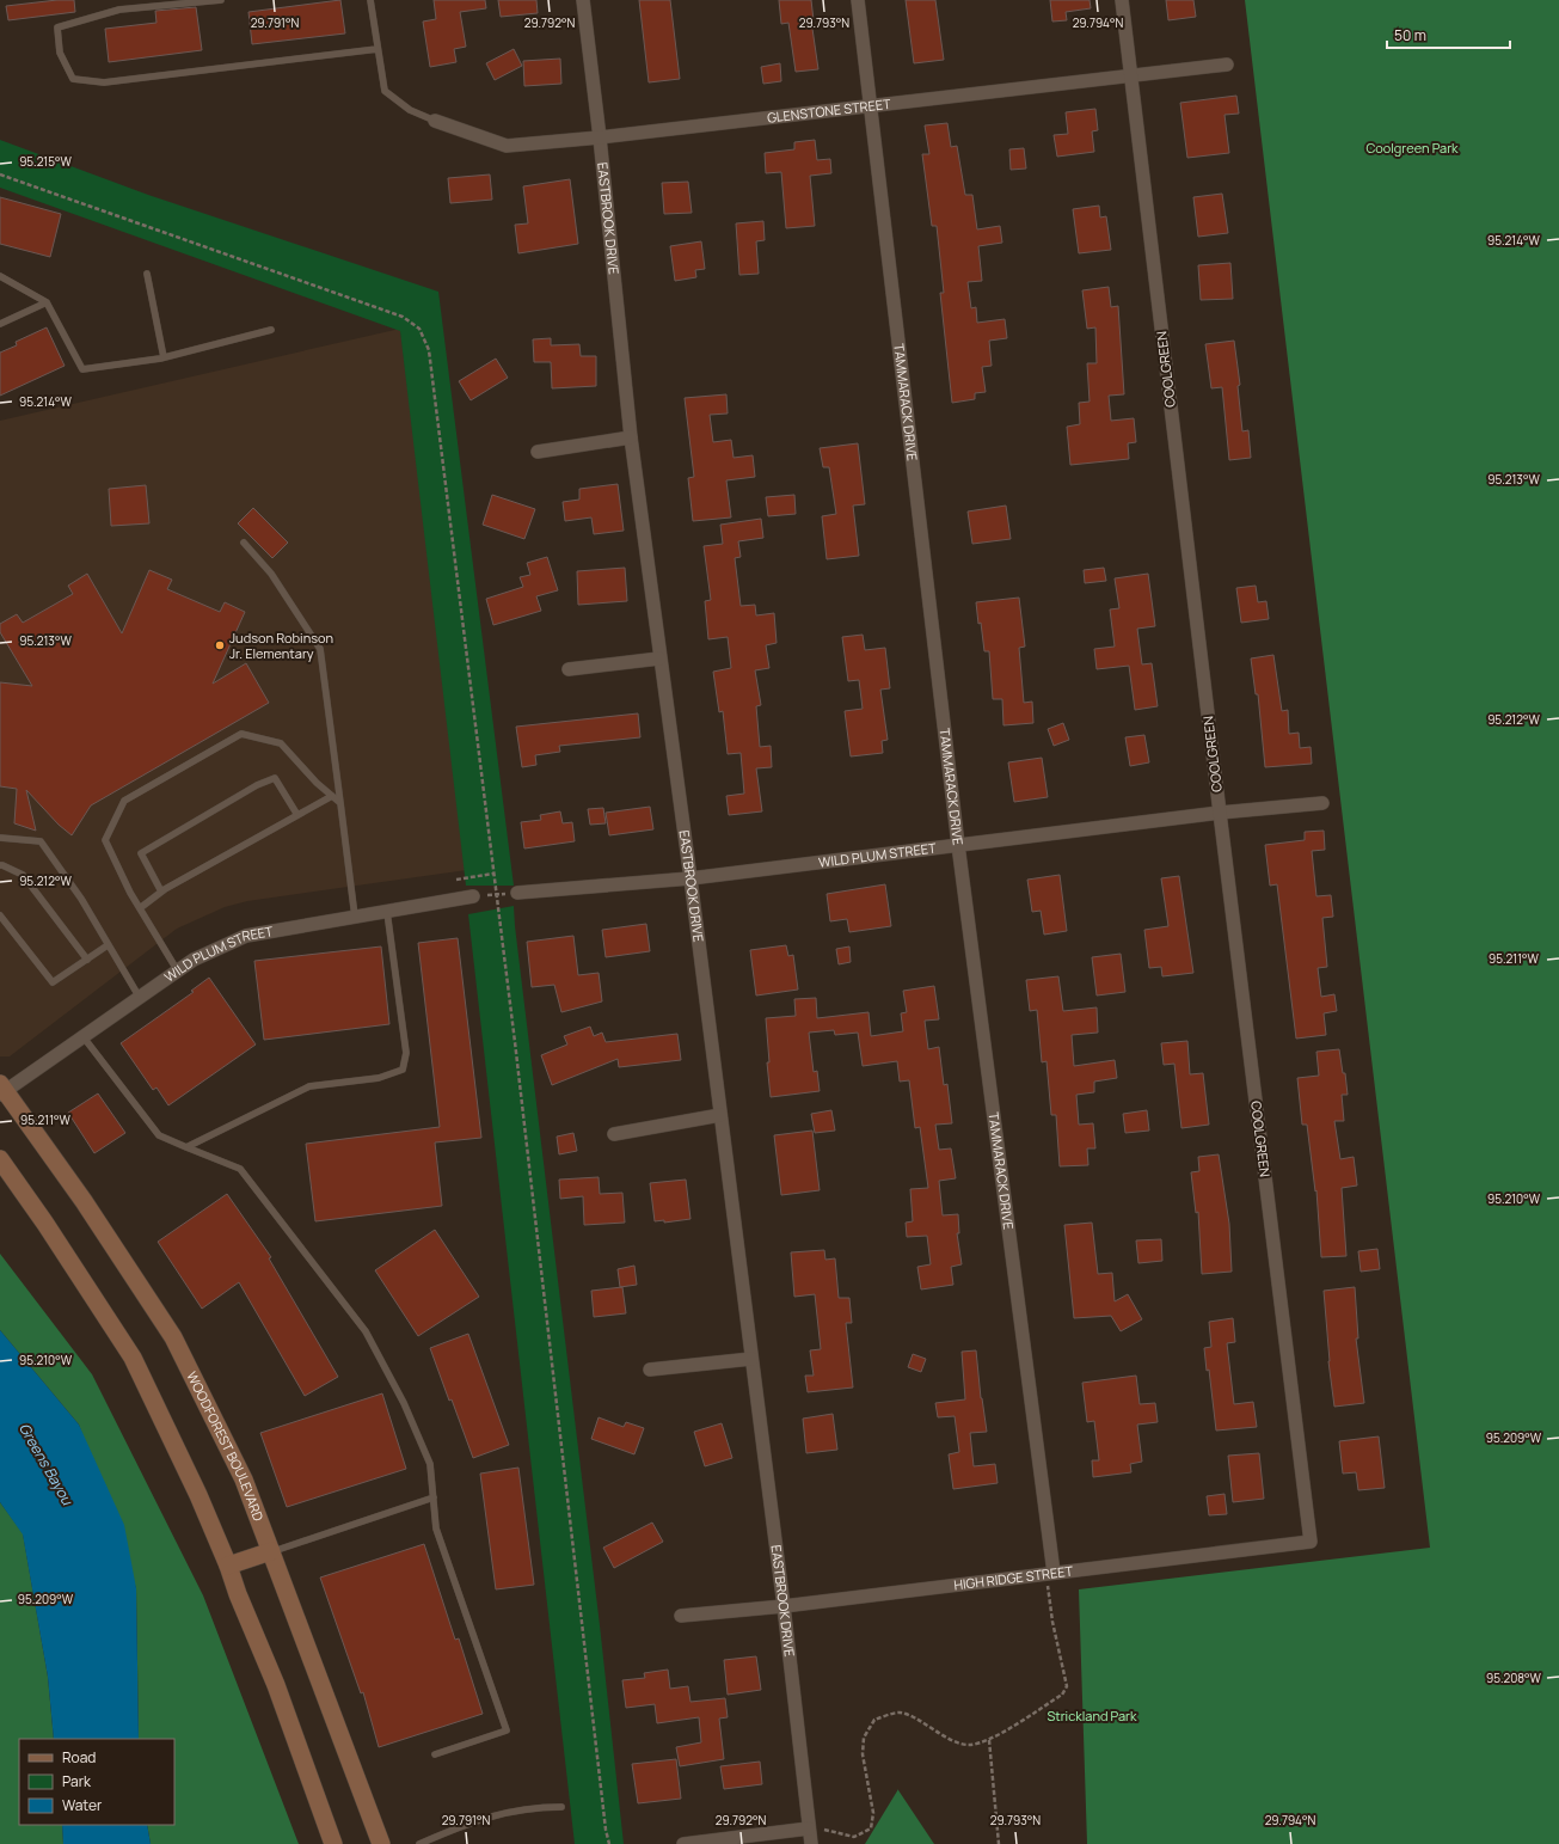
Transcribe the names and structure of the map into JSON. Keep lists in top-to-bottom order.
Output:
{
  "streets": {
    "main road": ["WOODFOREST BOULEVARD"],
    "street": [
      "GLENSTONE STREET",
      "EASTBROOK DRIVE",
      "COOLGREEN",
      "TAMMARACK DRIVE",
      "WILD PLUM STREET",
      "HIGH RIDGE STREET"
    ]
  },
  "crossings": [
    ["GLENSTONE STREET", "EASTBROOK DRIVE"],
    ["GLENSTONE STREET", "COOLGREEN"],
    ["GLENSTONE STREET", "TAMMARACK DRIVE"],
    ["EASTBROOK DRIVE", "WILD PLUM STREET"],
    ["EASTBROOK DRIVE", "HIGH RIDGE STREET"],
    ["COOLGREEN", "WILD PLUM STREET"],
    ["COOLGREEN", "HIGH RIDGE STREET"],
    ["TAMMARACK DRIVE", "WILD PLUM STREET"],
    ["TAMMARACK DRIVE", "HIGH RIDGE STREET"],
    ["WILD PLUM STREET", "WOODFOREST BOULEVARD"]
  ],
  "water": ["Greens Bayou"],
  "parks": ["Coolgreen Park", "Strickland Park"],
  "places": ["Judson Robinson Jr. Elementary"],
  "legend": ["Road", "Park", "Water"],
  "scale_bar": "50 m",
  "coordinates": [
    "29.791°N",
    "29.792°N",
    "29.793°N",
    "29.794°N",
    "95.215°W",
    "95.214°W",
    "95.213°W",
    "95.212°W",
    "95.211°W",
    "95.210°W",
    "95.209°W",
    "95.208°W"
  ]
}
